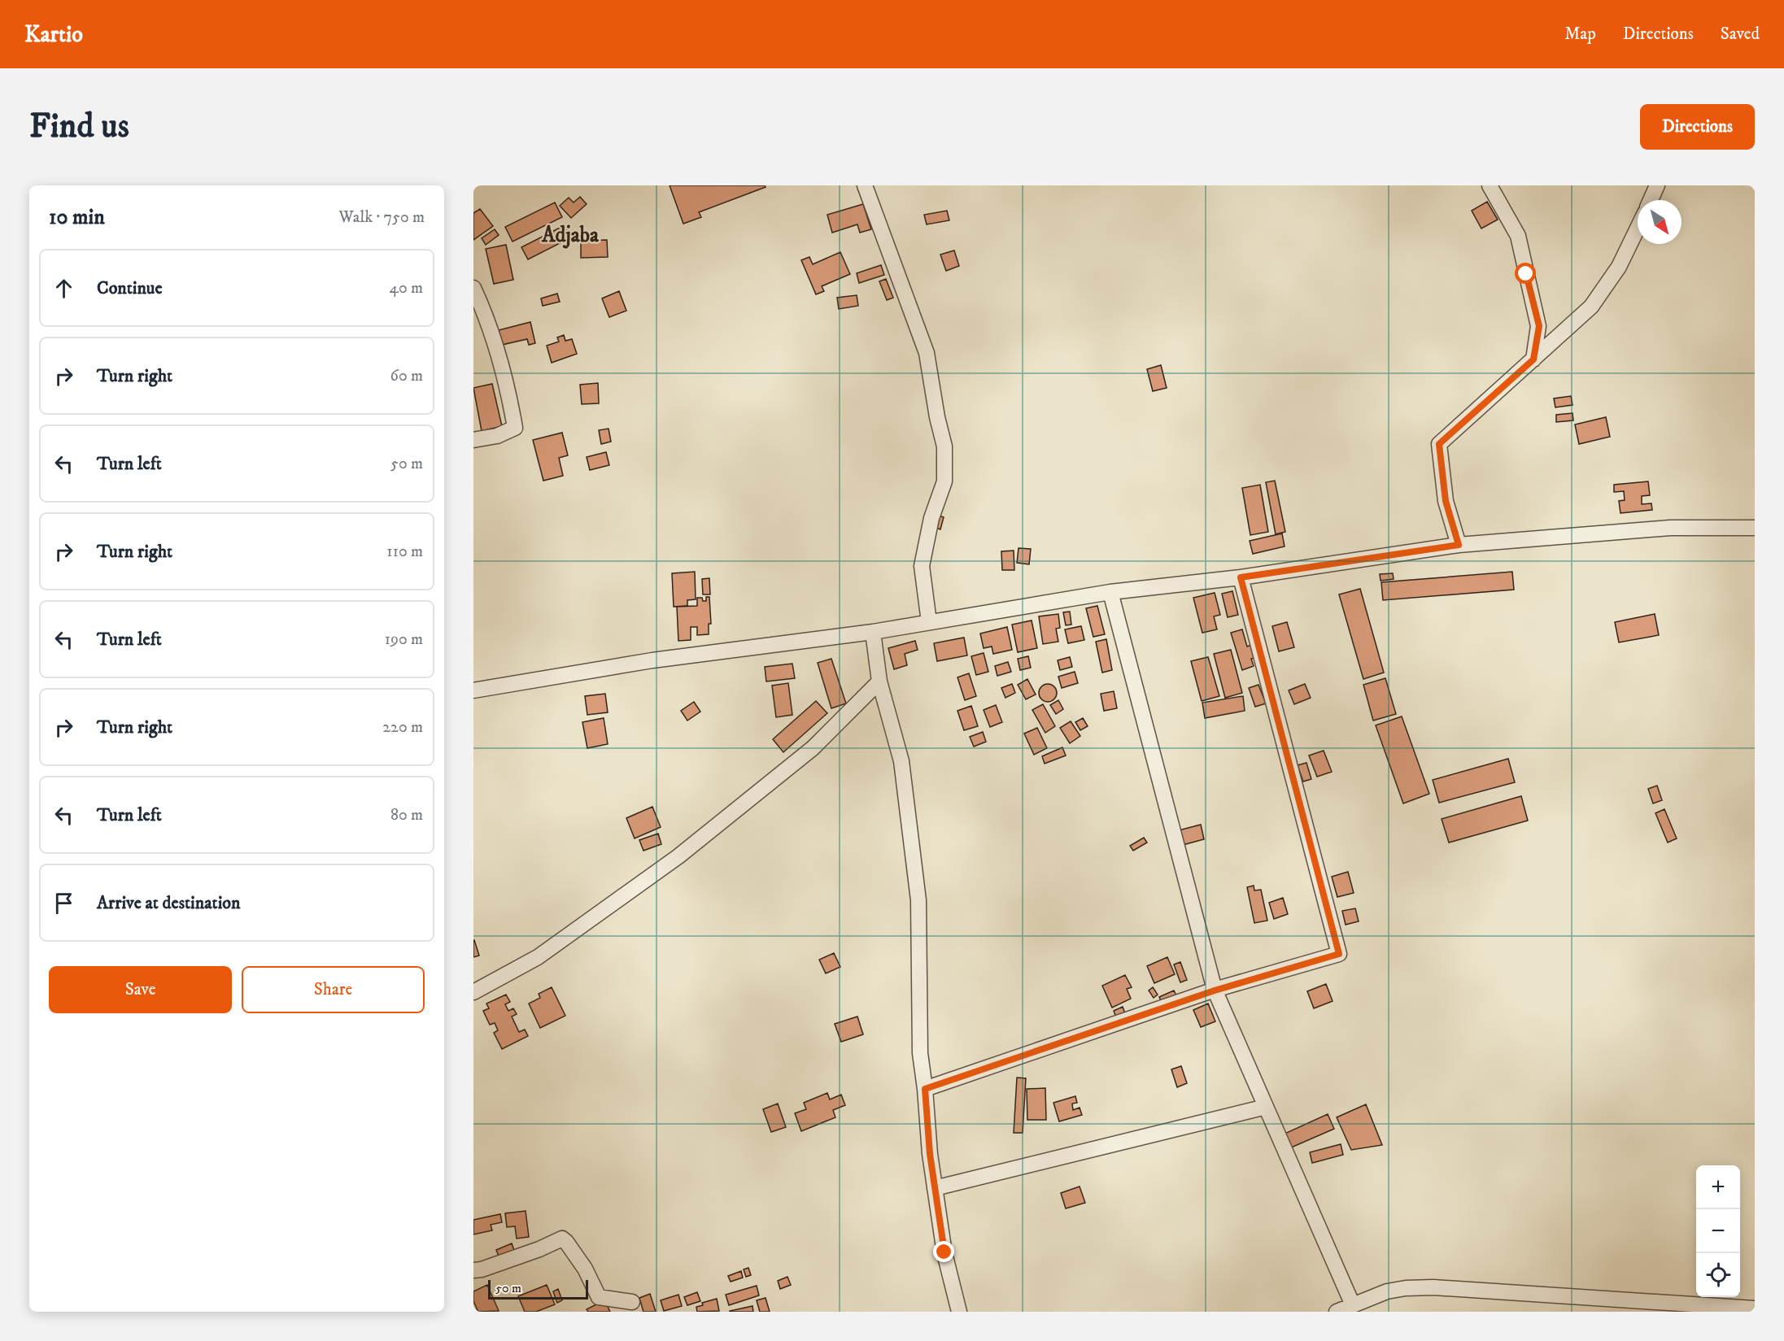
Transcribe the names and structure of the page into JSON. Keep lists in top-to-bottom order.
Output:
{
  "districts": ["Adjaba"],
  "scale_bar": "50 m",
  "north": "bottom right",
  "page": {
    "header": "Kartio",
    "nav": ["Map", "Directions", "Saved"],
    "buttons": [
      "Directions",
      ["Save", "Share"]
    ],
    "title": "Find us",
    "heading": ["10 min", "Walk · 750 m"],
    "list": [
      ["Continue", "40 m"],
      ["Turn right", "60 m"],
      ["Turn left", "50 m"],
      ["Turn right", "110 m"],
      ["Turn left", "190 m"],
      ["Turn right", "220 m"],
      ["Turn left", "80 m"],
      "Arrive at destination"
    ],
    "map_buttons": ["+", "−"],
    "scale": "50 m"
  }
}
